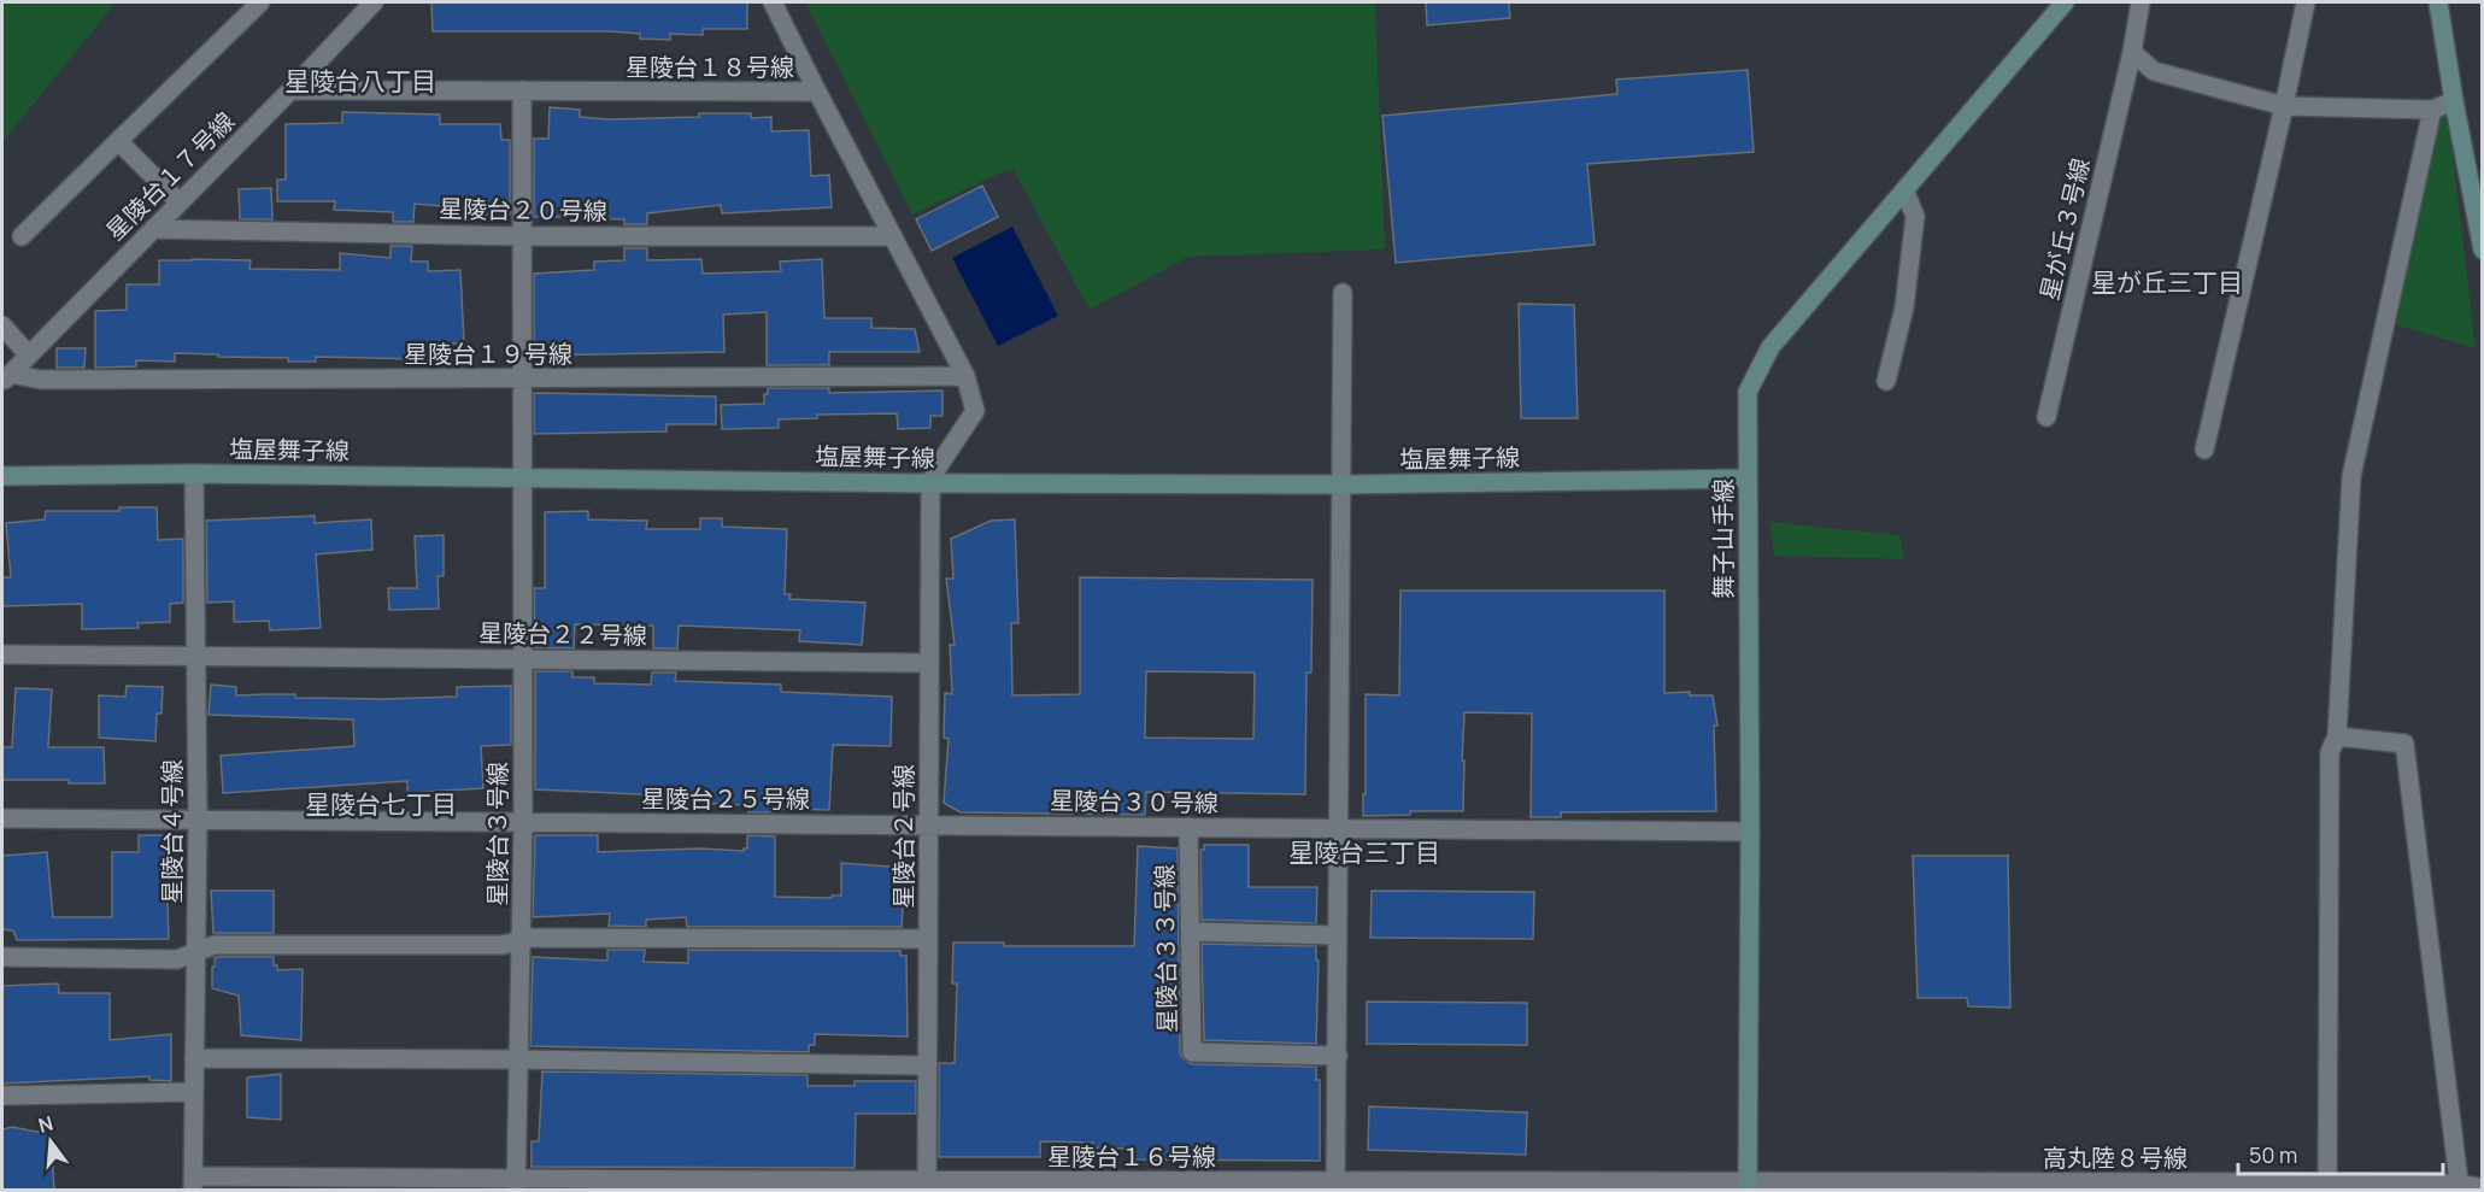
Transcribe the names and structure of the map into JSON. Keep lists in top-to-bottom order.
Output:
{
  "streets": {
    "street": [
      "星陵台１８号線",
      "星陵台１７号線",
      "星陵台２０号線",
      "星が丘３号線",
      "星陵台１９号線",
      "塩屋舞子線",
      "舞子山手線",
      "星陵台２２号線",
      "星陵台２５号線",
      "星陵台３０号線",
      "星陵台４号線",
      "星陵台３号線",
      "星陵台２号線",
      "星陵台３３号線",
      "星陵台１６号線",
      "高丸陸８号線"
    ]
  },
  "crossings": [
    ["星陵台１８号線", "星陵台１７号線"],
    ["星陵台１８号線", "星陵台２０号線"],
    ["星陵台１８号線", "星陵台１９号線"],
    ["星陵台１８号線", "塩屋舞子線"],
    ["星陵台１８号線", "星陵台３号線"],
    ["星陵台１８号線", "星陵台２号線"],
    ["星陵台１７号線", "星陵台２０号線"],
    ["星陵台１７号線", "星陵台１９号線"],
    ["星陵台２０号線", "星陵台３号線"],
    ["星陵台１９号線", "星陵台３号線"],
    ["塩屋舞子線", "舞子山手線"],
    ["塩屋舞子線", "星陵台４号線"],
    ["塩屋舞子線", "星陵台３号線"],
    ["塩屋舞子線", "星陵台２号線"],
    ["舞子山手線", "星陵台３０号線"],
    ["舞子山手線", "星陵台１６号線"],
    ["舞子山手線", "高丸陸８号線"],
    ["星陵台２２号線", "星陵台４号線"],
    ["星陵台２２号線", "星陵台３号線"],
    ["星陵台２２号線", "星陵台２号線"],
    ["星陵台２５号線", "星陵台３０号線"],
    ["星陵台２５号線", "星陵台４号線"],
    ["星陵台２５号線", "星陵台３号線"],
    ["星陵台２５号線", "星陵台２号線"],
    ["星陵台３０号線", "星陵台２号線"],
    ["星陵台３０号線", "星陵台３３号線"],
    ["星陵台４号線", "星陵台１６号線"],
    ["星陵台３号線", "星陵台１６号線"],
    ["星陵台２号線", "星陵台１６号線"],
    ["星陵台１６号線", "高丸陸８号線"]
  ],
  "districts": [
    "星陵台八丁目",
    "星が丘三丁目",
    "星陵台七丁目",
    "星陵台三丁目"
  ],
  "scale_bar": "50 m",
  "north": "top"
}
